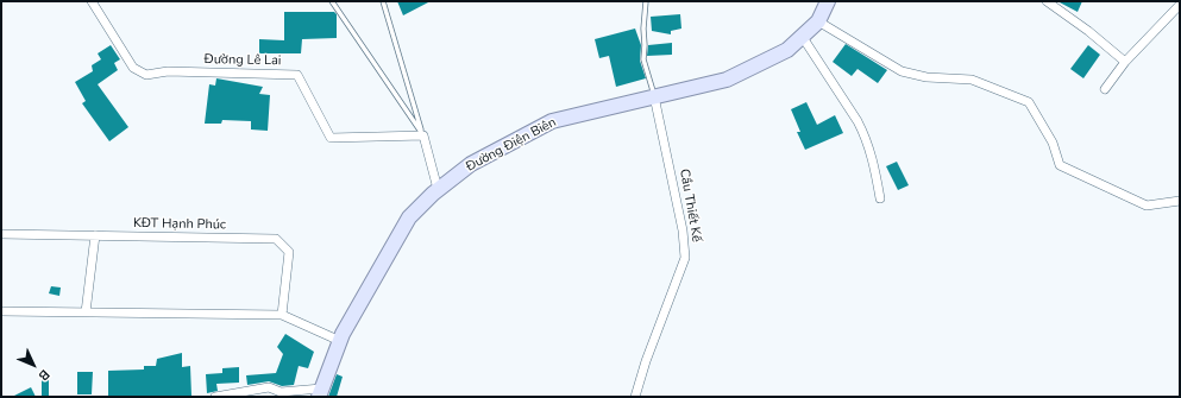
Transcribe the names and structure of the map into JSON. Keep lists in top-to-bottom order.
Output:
{
  "streets": {
    "main road": ["Đường Điện Biên"],
    "street": ["Đường Lê Lai", "Cầu Thiết Kế", "KĐT Hạnh Phúc"]
  },
  "crossings": [
    ["Đường Điện Biên", "Cầu Thiết Kế"]
  ],
  "north": "bottom right"
}
